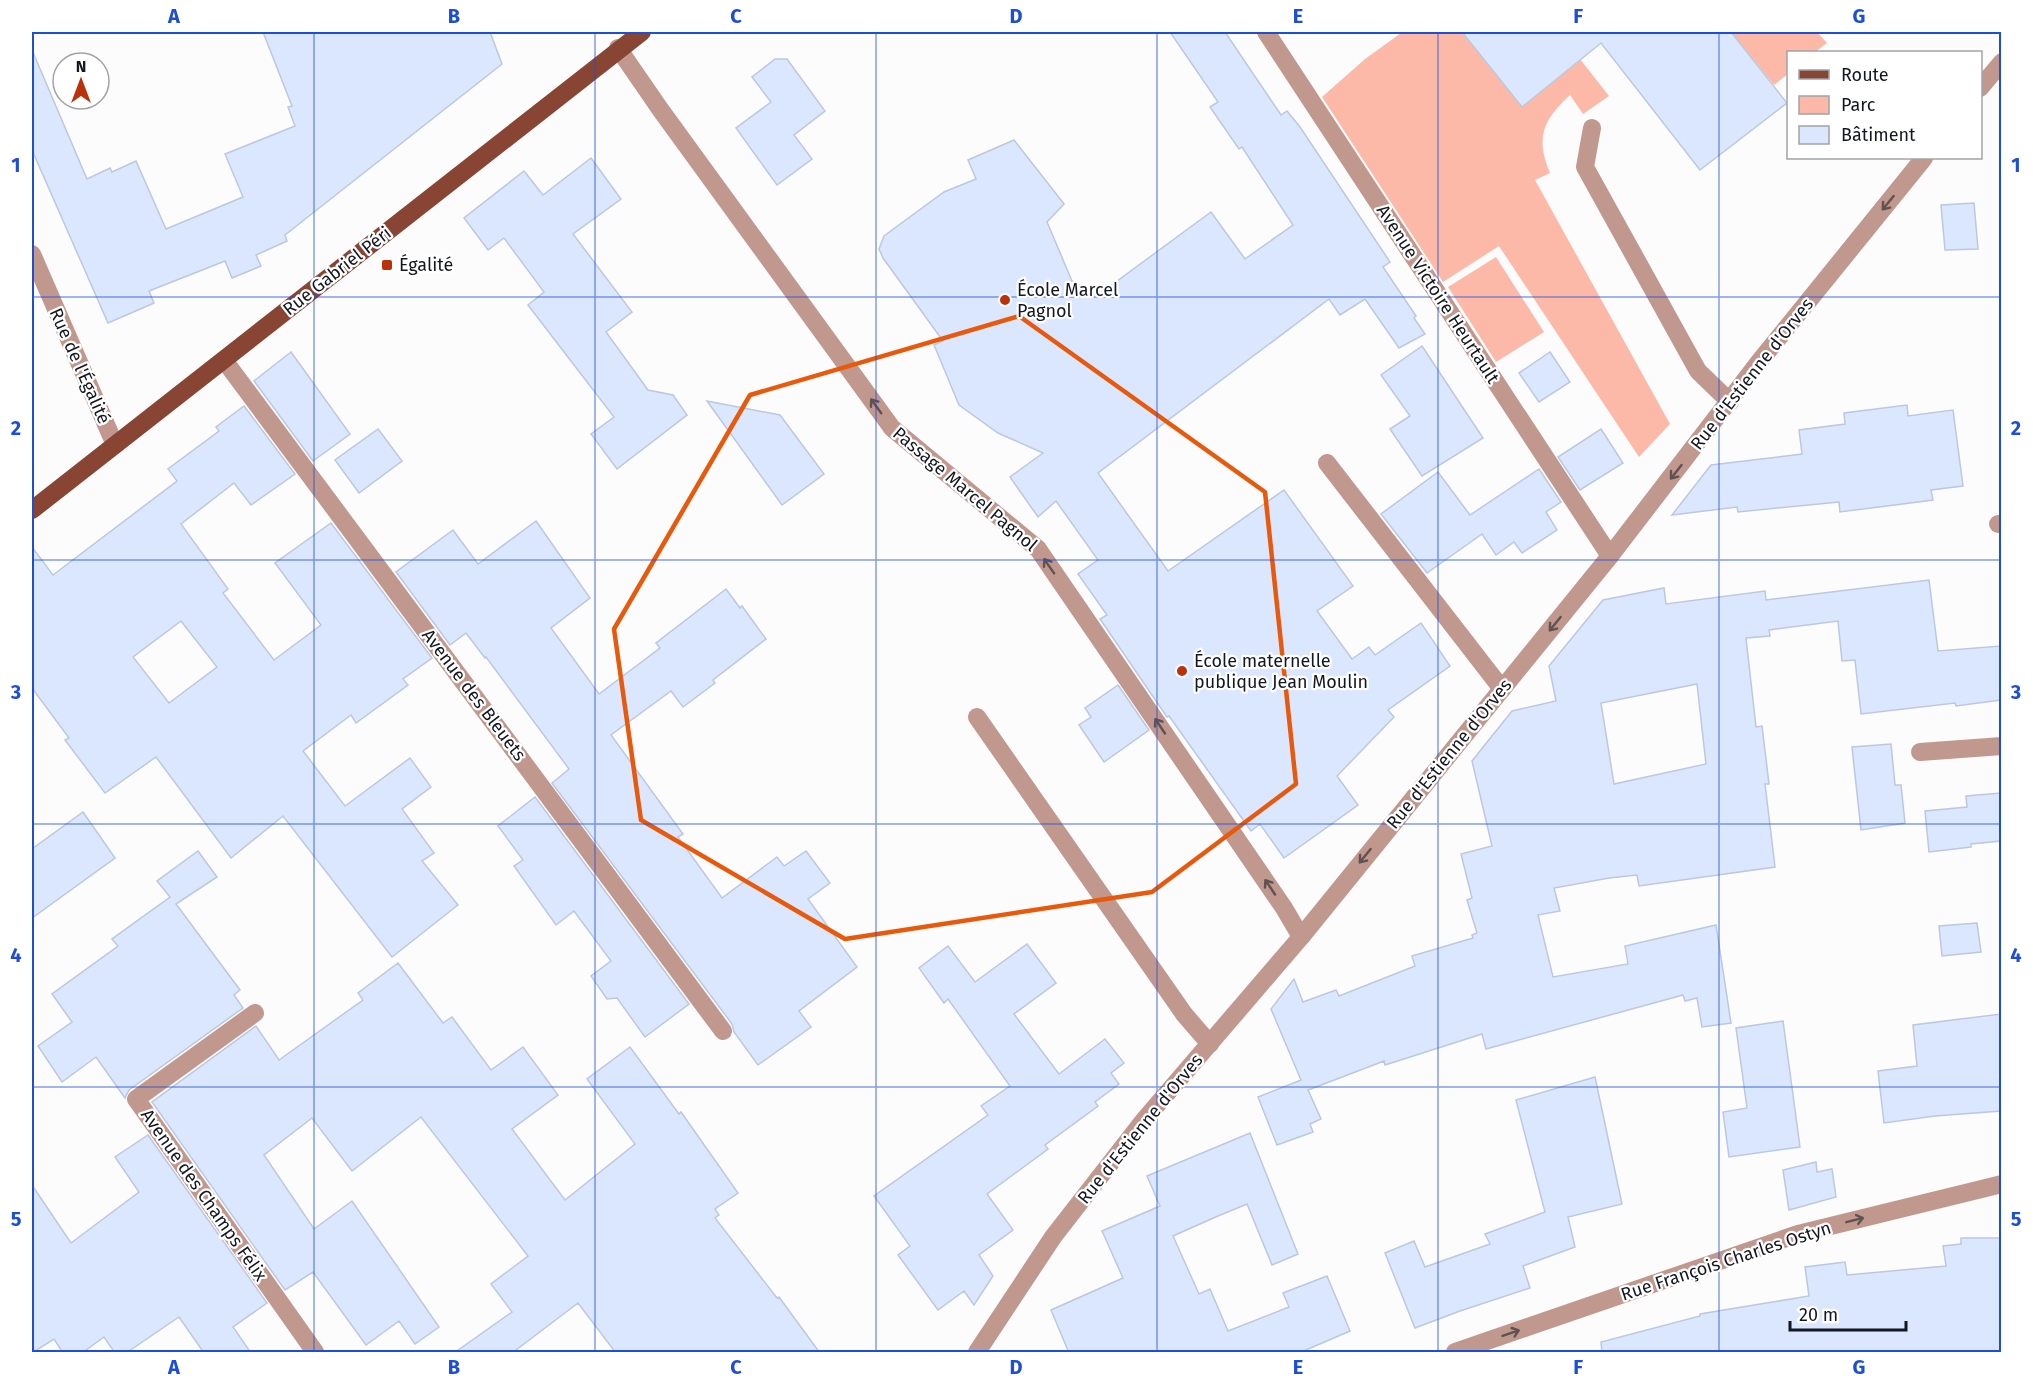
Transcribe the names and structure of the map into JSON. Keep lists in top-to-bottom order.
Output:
{
  "streets": {
    "main road": ["Rue Gabriel Péri"],
    "street": [
      "Avenue Victoire Heurtault",
      "Rue de l'Égalité",
      "Rue d'Estienne d'Orves",
      "Passage Marcel Pagnol",
      "Avenue des Bleuets",
      "Avenue des Champs Félix",
      "Rue François Charles Ostyn"
    ]
  },
  "crossings": [
    ["Rue Gabriel Péri", "Rue de l'Égalité"],
    ["Rue Gabriel Péri", "Passage Marcel Pagnol"],
    ["Rue Gabriel Péri", "Avenue des Bleuets"],
    ["Avenue Victoire Heurtault", "Rue d'Estienne d'Orves"],
    ["Rue d'Estienne d'Orves", "Passage Marcel Pagnol"]
  ],
  "one_way": ["Rue d'Estienne d'Orves", "Rue François Charles Ostyn"],
  "places": {
    "transit": ["Égalité"],
    "other": ["École Marcel Pagnol", "École maternelle publique Jean Moulin"]
  },
  "legend": ["Route", "Parc", "Bâtiment"],
  "scale_bar": "20 m",
  "north": "top",
  "grid": {
    "columns": [
      "A",
      "B",
      "C",
      "D",
      "E",
      "F",
      "G"
    ],
    "rows": [
      "1",
      "2",
      "3",
      "4",
      "5"
    ]
  }
}
